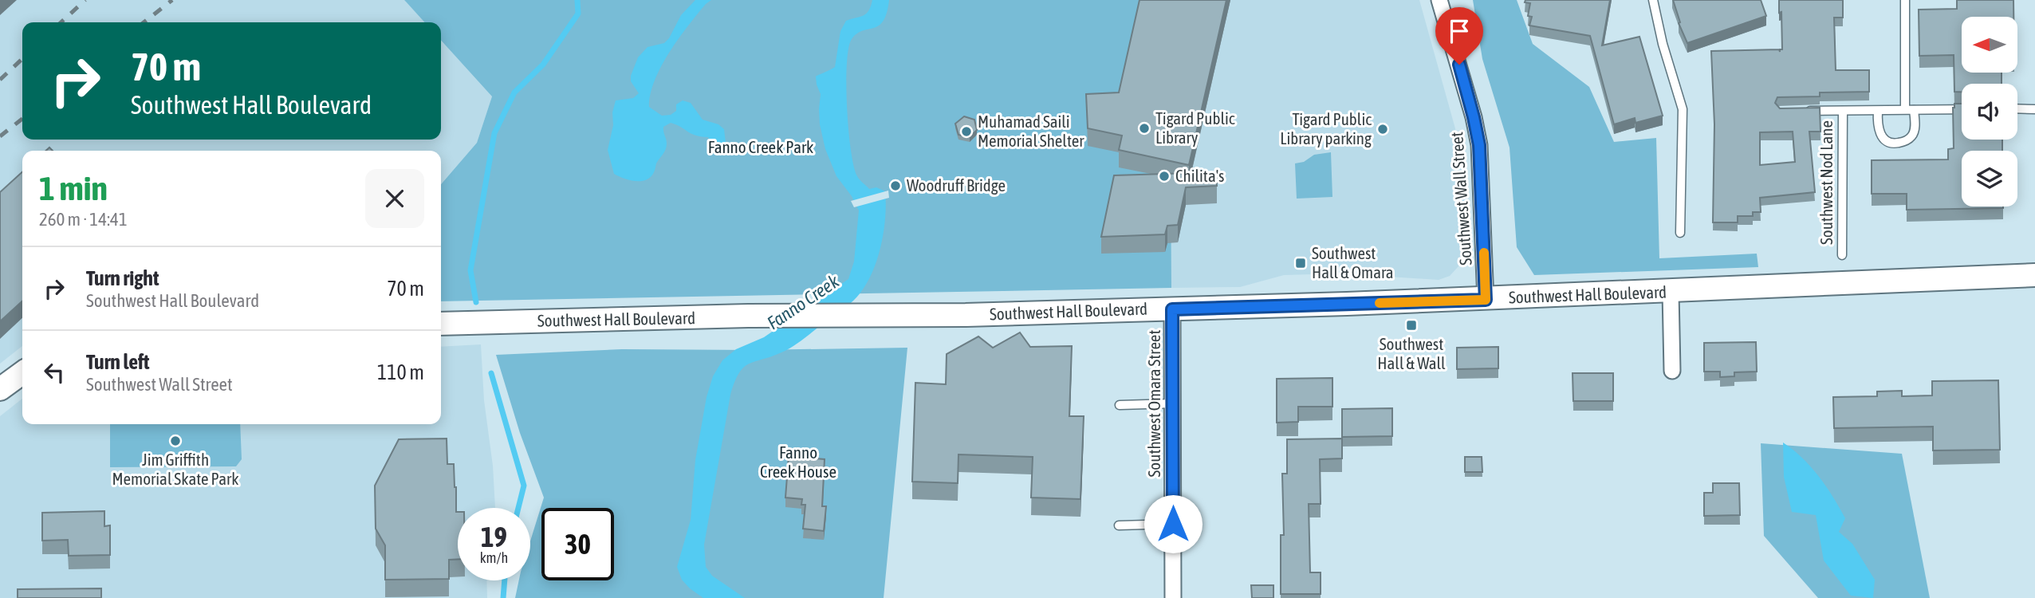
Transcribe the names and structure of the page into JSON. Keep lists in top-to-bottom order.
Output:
{
  "streets": {
    "main road": ["Southwest Hall Boulevard"],
    "street": ["Southwest Wall Street", "Southwest Omara Street"],
    "lane": ["Southwest Nod Lane"]
  },
  "crossings": [
    ["Southwest Wall Street", "Southwest Hall Boulevard"],
    ["Southwest Hall Boulevard", "Southwest Omara Street"]
  ],
  "water": ["Fanno Creek"],
  "parks": ["Fanno Creek Park", "Fanno Creek House"],
  "places": {
    "other": [
      "Tigard Public Library",
      "Tigard Public Library parking",
      "Muhamad Saili Memorial Shelter",
      "Chilita's",
      "Woodruff Bridge",
      "Jim Griffith Memorial Skate Park"
    ],
    "transit": ["Southwest Hall & Omara", "Southwest Hall & Wall"]
  },
  "north": "left",
  "page": {
    "turn": ["70 m", "Southwest Hall Boulevard"],
    "heading": ["1 min", "260 m · 14:41"],
    "list": [
      {
        "name": "Turn right",
        "note": "Southwest Hall Boulevard",
        "value": "70 m"
      },
      {
        "name": "Turn left",
        "note": "Southwest Wall Street",
        "value": "110 m"
      }
    ],
    "speed": "19 km/h",
    "limit": "30"
  }
}
